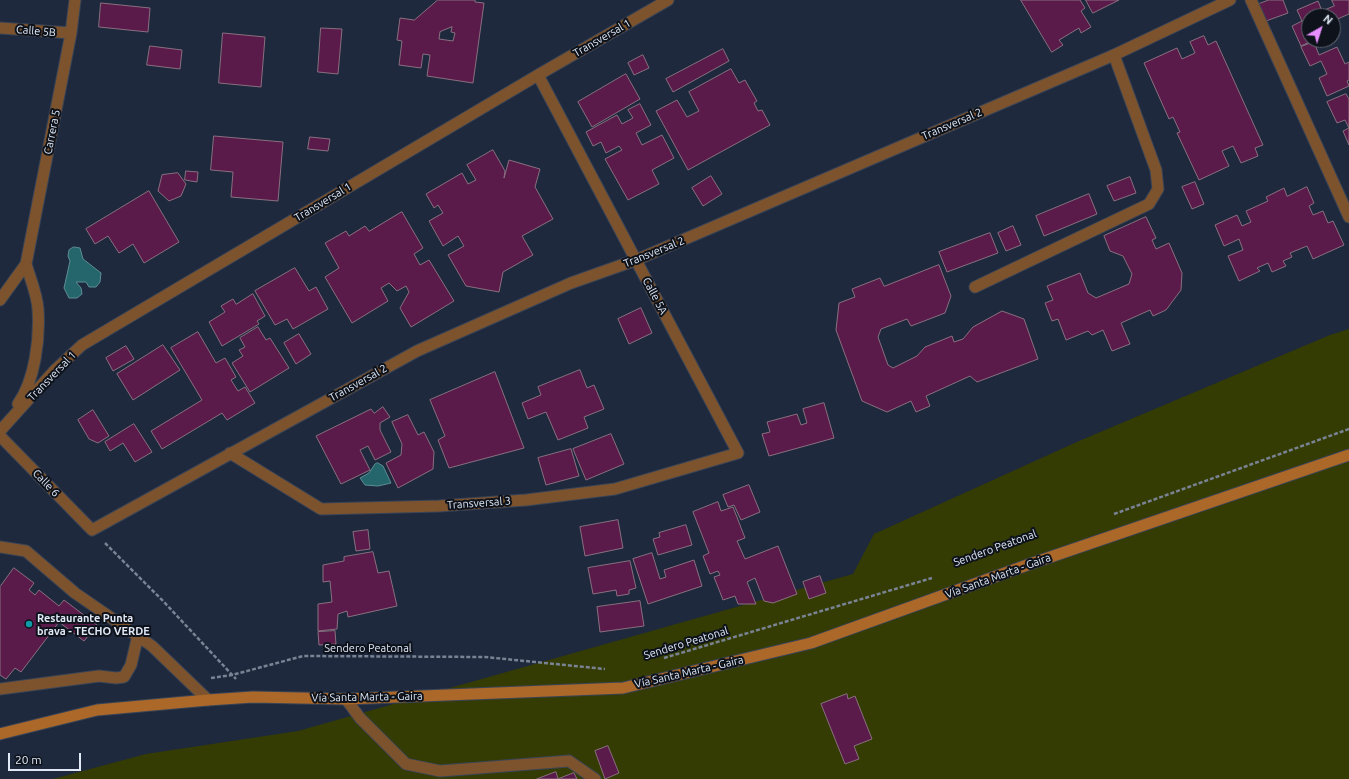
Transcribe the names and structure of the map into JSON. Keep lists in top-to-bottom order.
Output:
{
  "streets": {
    "main road": ["Vía Santa Marta - Gaira"],
    "street": [
      "Calle 5B",
      "Transversal 1",
      "Transversal 2",
      "Carrera 5",
      "Calle 5A",
      "Calle 6",
      "Transversal 3"
    ],
    "path": ["Sendero Peatonal"]
  },
  "crossings": [
    ["Calle 5B", "Carrera 5"],
    ["Transversal 1", "Carrera 5"],
    ["Transversal 1", "Calle 5A"],
    ["Transversal 2", "Calle 5A"],
    ["Transversal 2", "Calle 6"],
    ["Transversal 2", "Transversal 3"],
    ["Calle 5A", "Transversal 3"]
  ],
  "places": ["Restaurante Punta brava - TECHO VERDE"],
  "scale_bar": "20 m",
  "north": "top right"
}
